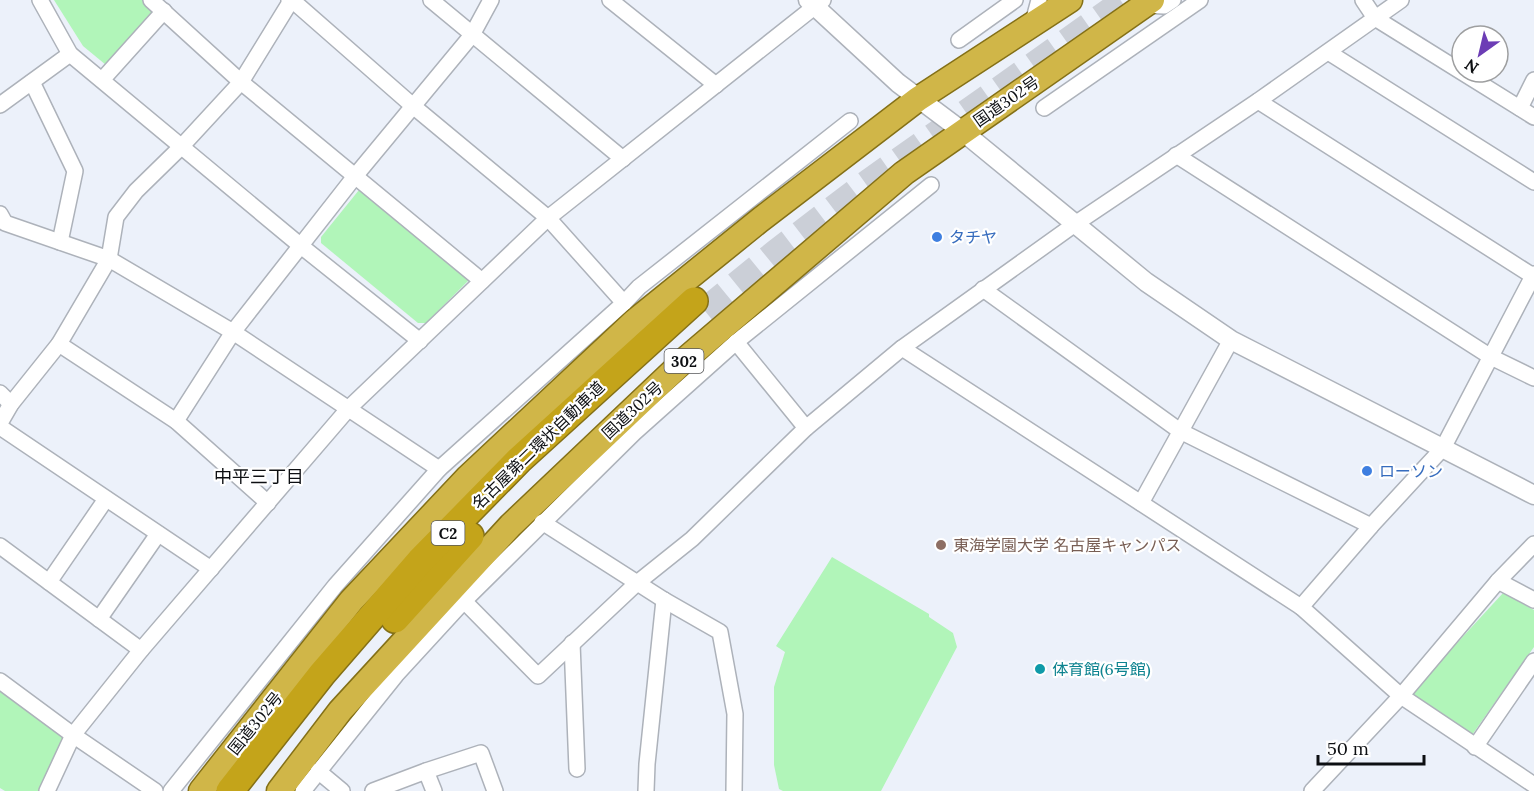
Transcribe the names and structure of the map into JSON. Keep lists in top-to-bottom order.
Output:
{
  "streets": {
    "highway": [
      "国道302号",
      "302",
      "名古屋第二環状自動車道",
      "C2"
    ]
  },
  "districts": ["中平三丁目"],
  "places": [
    "タチヤ",
    "ローソン",
    "東海学園大学 名古屋キャンパス",
    "体育館(6号館)"
  ],
  "scale_bar": "50 m",
  "north": "bottom left"
}
